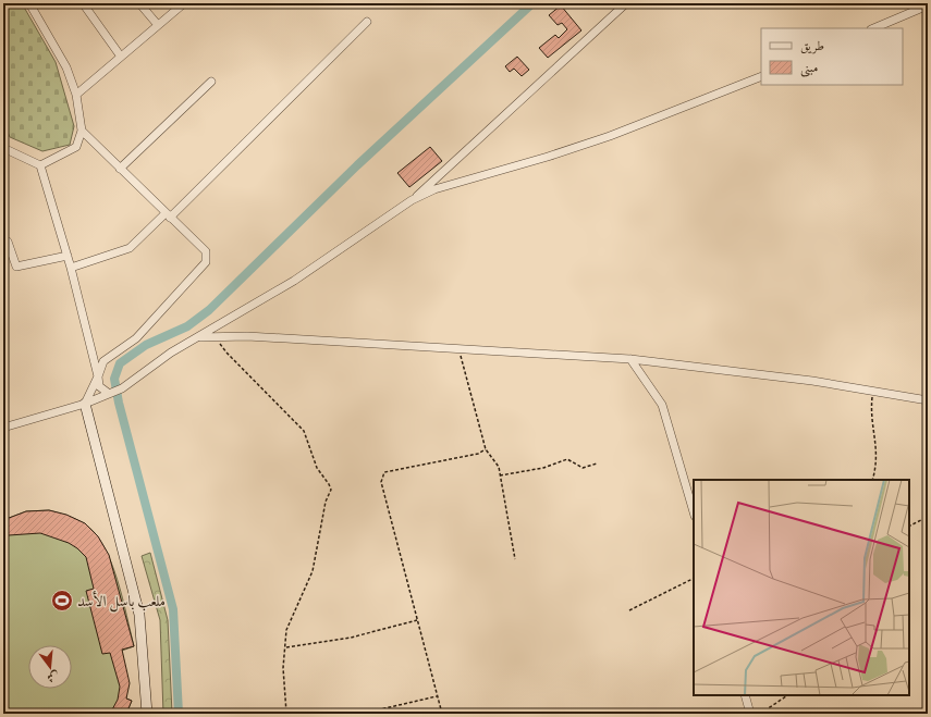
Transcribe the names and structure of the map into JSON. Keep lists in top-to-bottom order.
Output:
{
  "places": {
    "sports": ["ملعب باسل الأسد"]
  },
  "legend": ["طريق", "مبنى"],
  "north": "bottom"
}
